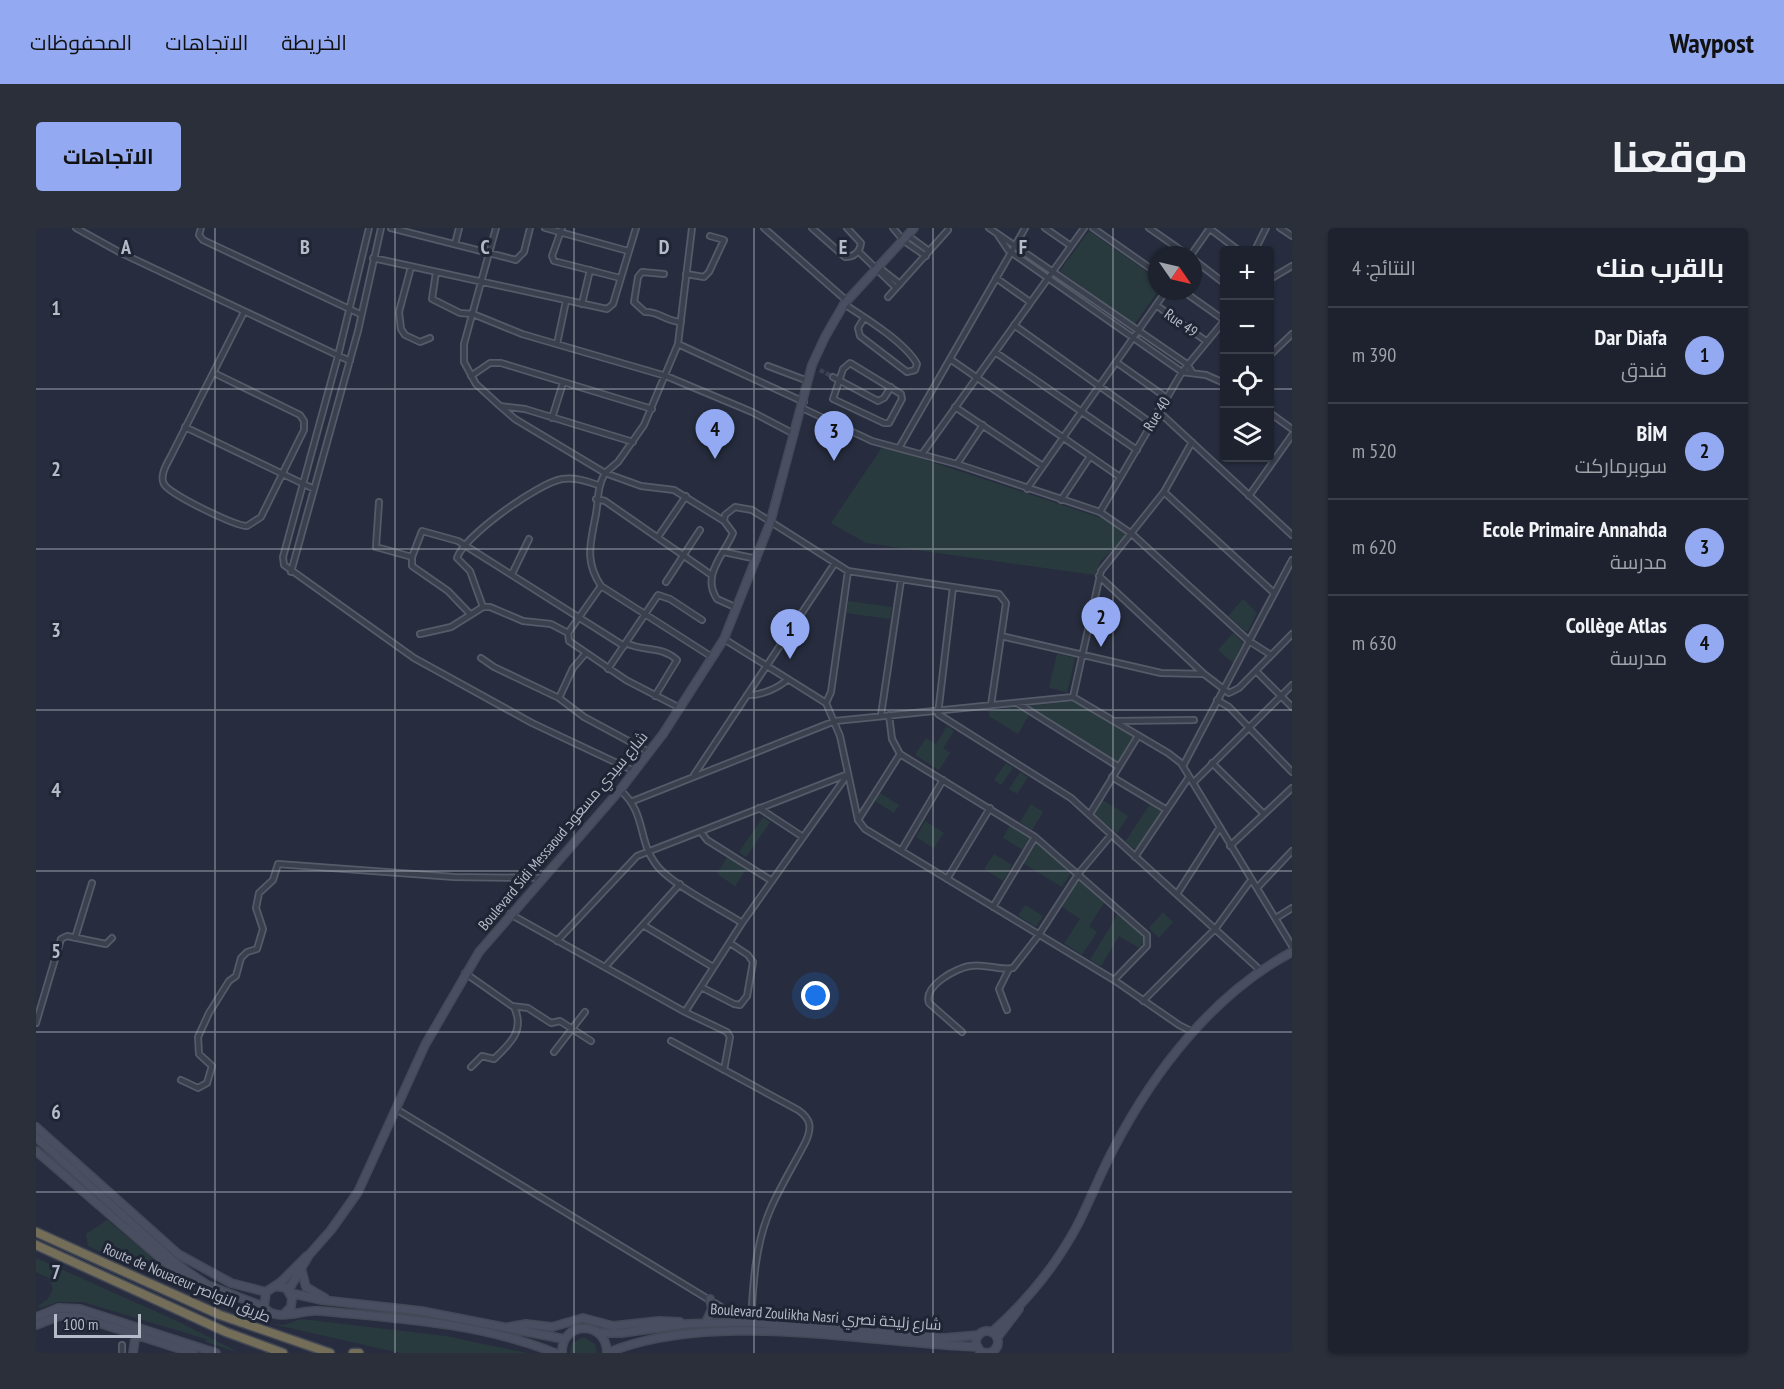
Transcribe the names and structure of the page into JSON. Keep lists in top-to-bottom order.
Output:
{
  "streets": {
    "highway": ["Route de Nouaceur طريق النواصر"],
    "street": [
      "Rue 49",
      "Rue 40",
      "Boulevard Sidi Messaoud شارع سيدي مسعود",
      "Boulevard Zoulikha Nasri شارع زليخة نصري"
    ]
  },
  "crossings": [
    ["Rue 49", "Rue 40"]
  ],
  "scale_bar": "100 m",
  "north": "bottom right",
  "page": {
    "header": "Waypost",
    "nav": ["الخريطة", "الاتجاهات", "المحفوظات"],
    "title": "موقعنا",
    "buttons": "الاتجاهات",
    "heading": ["بالقرب منك", "النتائج: 4"],
    "map_buttons": ["+", "−"],
    "list": [
      {
        "mark": "1",
        "name": "Dar Diafa",
        "note": "فندق",
        "value": "390 m"
      },
      {
        "mark": "2",
        "name": "BİM",
        "note": "سوبرماركت",
        "value": "520 m"
      },
      {
        "mark": "3",
        "name": "Ecole Primaire Annahda",
        "note": "مدرسة",
        "value": "620 m"
      },
      {
        "mark": "4",
        "name": "Collège Atlas",
        "note": "مدرسة",
        "value": "630 m"
      }
    ],
    "pins": [
      "4",
      "3",
      "2",
      "1"
    ],
    "scale": "100 m"
  },
  "grid": {
    "columns": [
      "A",
      "B",
      "C",
      "D",
      "E",
      "F"
    ],
    "rows": [
      "1",
      "2",
      "3",
      "4",
      "5",
      "6",
      "7"
    ]
  }
}
